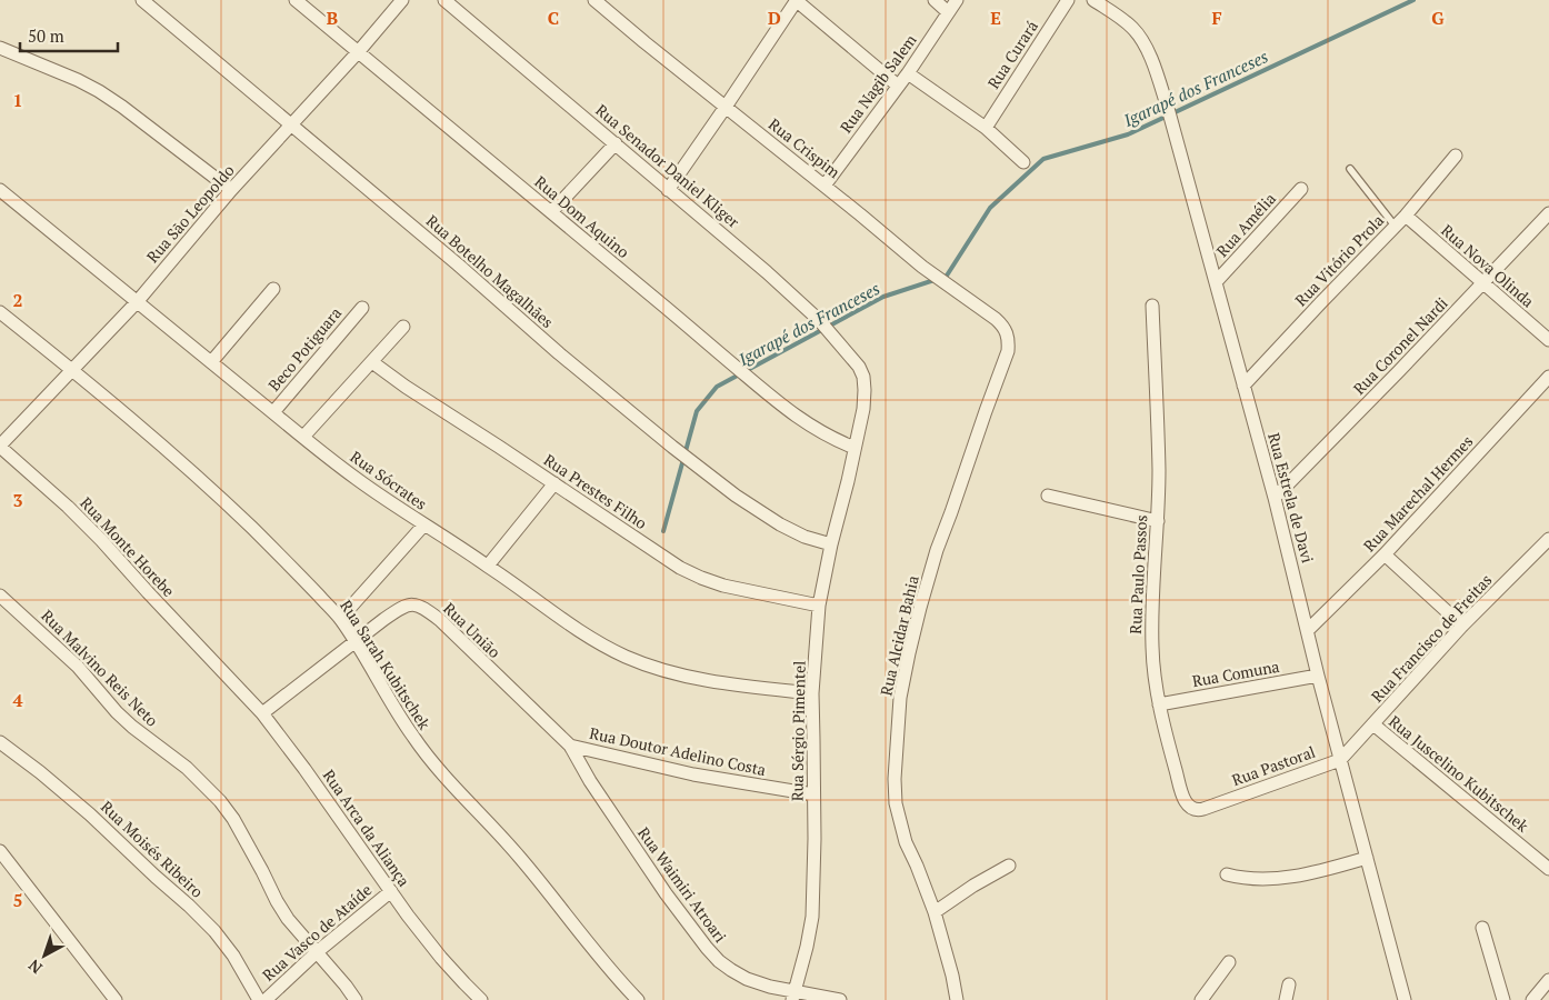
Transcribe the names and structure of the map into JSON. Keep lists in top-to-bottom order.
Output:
{
  "streets": {
    "street": [
      "Rua Curará",
      "Rua Nagib Salem",
      "Rua Crispim",
      "Rua Senador Daniel Kliger",
      "Rua São Leopoldo",
      "Rua Dom Aquino",
      "Rua Amélia",
      "Rua Vitório Prola",
      "Rua Nova Olinda",
      "Rua Botelho Magalhães",
      "Rua Coronel Nardi",
      "Beco Potiguara",
      "Rua Sócrates",
      "Rua Prestes Filho",
      "Rua Marechal Hermes",
      "Rua Estrela de Davi",
      "Rua Monte Horebe",
      "Rua Paulo Passos",
      "Rua União",
      "Rua Alcidar Bahia",
      "Rua Francisco de Freitas",
      "Rua Sarah Kubitschek",
      "Rua Malvino Reis Neto",
      "Rua Comuna",
      "Rua Sérgio Pimentel",
      "Rua Doutor Adelino Costa",
      "Rua Pastoral",
      "Rua Juscelino Kubitschek",
      "Rua Arca da Aliança",
      "Rua Moisés Ribeiro",
      "Rua Waimiri Atroari",
      "Rua Vasco de Ataíde"
    ]
  },
  "crossings": [
    ["Rua Nagib Salem", "Rua Crispim"],
    ["Rua Crispim", "Rua Alcidar Bahia"],
    ["Rua Senador Daniel Kliger", "Rua Sérgio Pimentel"],
    ["Rua São Leopoldo", "Rua Dom Aquino"],
    ["Rua São Leopoldo", "Rua Botelho Magalhães"],
    ["Rua São Leopoldo", "Rua Sócrates"],
    ["Rua São Leopoldo", "Rua Monte Horebe"],
    ["Rua São Leopoldo", "Rua Sarah Kubitschek"],
    ["Rua Dom Aquino", "Rua Sérgio Pimentel"],
    ["Rua Amélia", "Rua Estrela de Davi"],
    ["Rua Vitório Prola", "Rua Nova Olinda"],
    ["Rua Vitório Prola", "Rua Estrela de Davi"],
    ["Rua Nova Olinda", "Rua Coronel Nardi"],
    ["Rua Botelho Magalhães", "Rua Sérgio Pimentel"],
    ["Rua Coronel Nardi", "Rua Estrela de Davi"],
    ["Beco Potiguara", "Rua Sócrates"],
    ["Rua Sócrates", "Rua Sérgio Pimentel"],
    ["Rua Prestes Filho", "Rua Sérgio Pimentel"],
    ["Rua Marechal Hermes", "Rua Estrela de Davi"],
    ["Rua Estrela de Davi", "Rua Francisco de Freitas"],
    ["Rua Estrela de Davi", "Rua Comuna"],
    ["Rua Estrela de Davi", "Rua Pastoral"],
    ["Rua Monte Horebe", "Rua Arca da Aliança"],
    ["Rua Paulo Passos", "Rua Comuna"],
    ["Rua Paulo Passos", "Rua Pastoral"],
    ["Rua União", "Rua Sarah Kubitschek"],
    ["Rua União", "Rua Doutor Adelino Costa"],
    ["Rua União", "Rua Arca da Aliança"],
    ["Rua União", "Rua Waimiri Atroari"],
    ["Rua Francisco de Freitas", "Rua Pastoral"],
    ["Rua Francisco de Freitas", "Rua Juscelino Kubitschek"],
    ["Rua Malvino Reis Neto", "Rua Vasco de Ataíde"],
    ["Rua Sérgio Pimentel", "Rua Doutor Adelino Costa"],
    ["Rua Sérgio Pimentel", "Rua Waimiri Atroari"],
    ["Rua Doutor Adelino Costa", "Rua Waimiri Atroari"],
    ["Rua Arca da Aliança", "Rua Vasco de Ataíde"]
  ],
  "water": ["Igarapé dos Franceses"],
  "scale_bar": "50 m",
  "north": "bottom left",
  "grid": {
    "columns": [
      "B",
      "C",
      "D",
      "E",
      "F",
      "G"
    ],
    "rows": [
      "1",
      "2",
      "3",
      "4",
      "5"
    ]
  }
}
